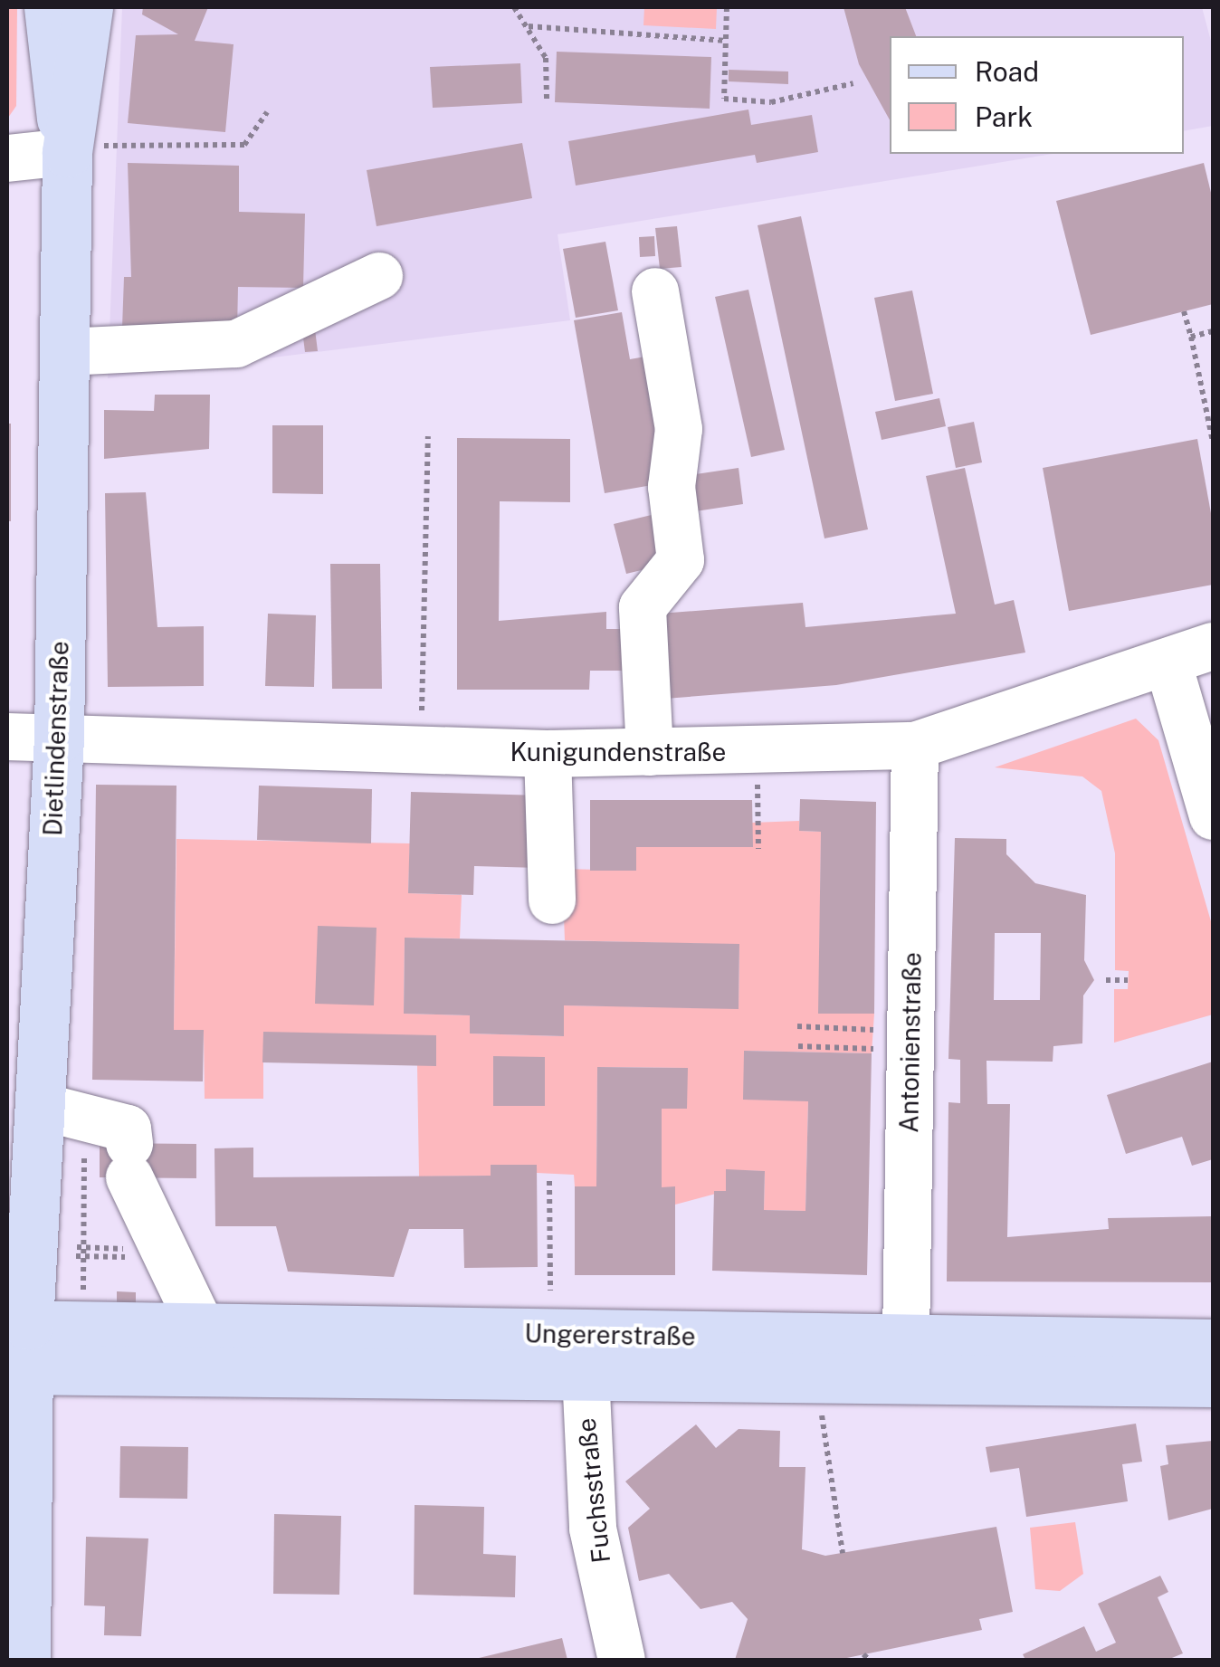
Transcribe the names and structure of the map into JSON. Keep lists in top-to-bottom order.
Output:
{
  "streets": {
    "main road": ["Dietlindenstraße", "Ungererstraße"],
    "street": ["Kunigundenstraße", "Antonienstraße", "Fuchsstraße"]
  },
  "crossings": [
    ["Dietlindenstraße", "Kunigundenstraße"],
    ["Dietlindenstraße", "Ungererstraße"],
    ["Kunigundenstraße", "Antonienstraße"],
    ["Antonienstraße", "Ungererstraße"],
    ["Ungererstraße", "Fuchsstraße"]
  ],
  "legend": ["Road", "Park"]
}
